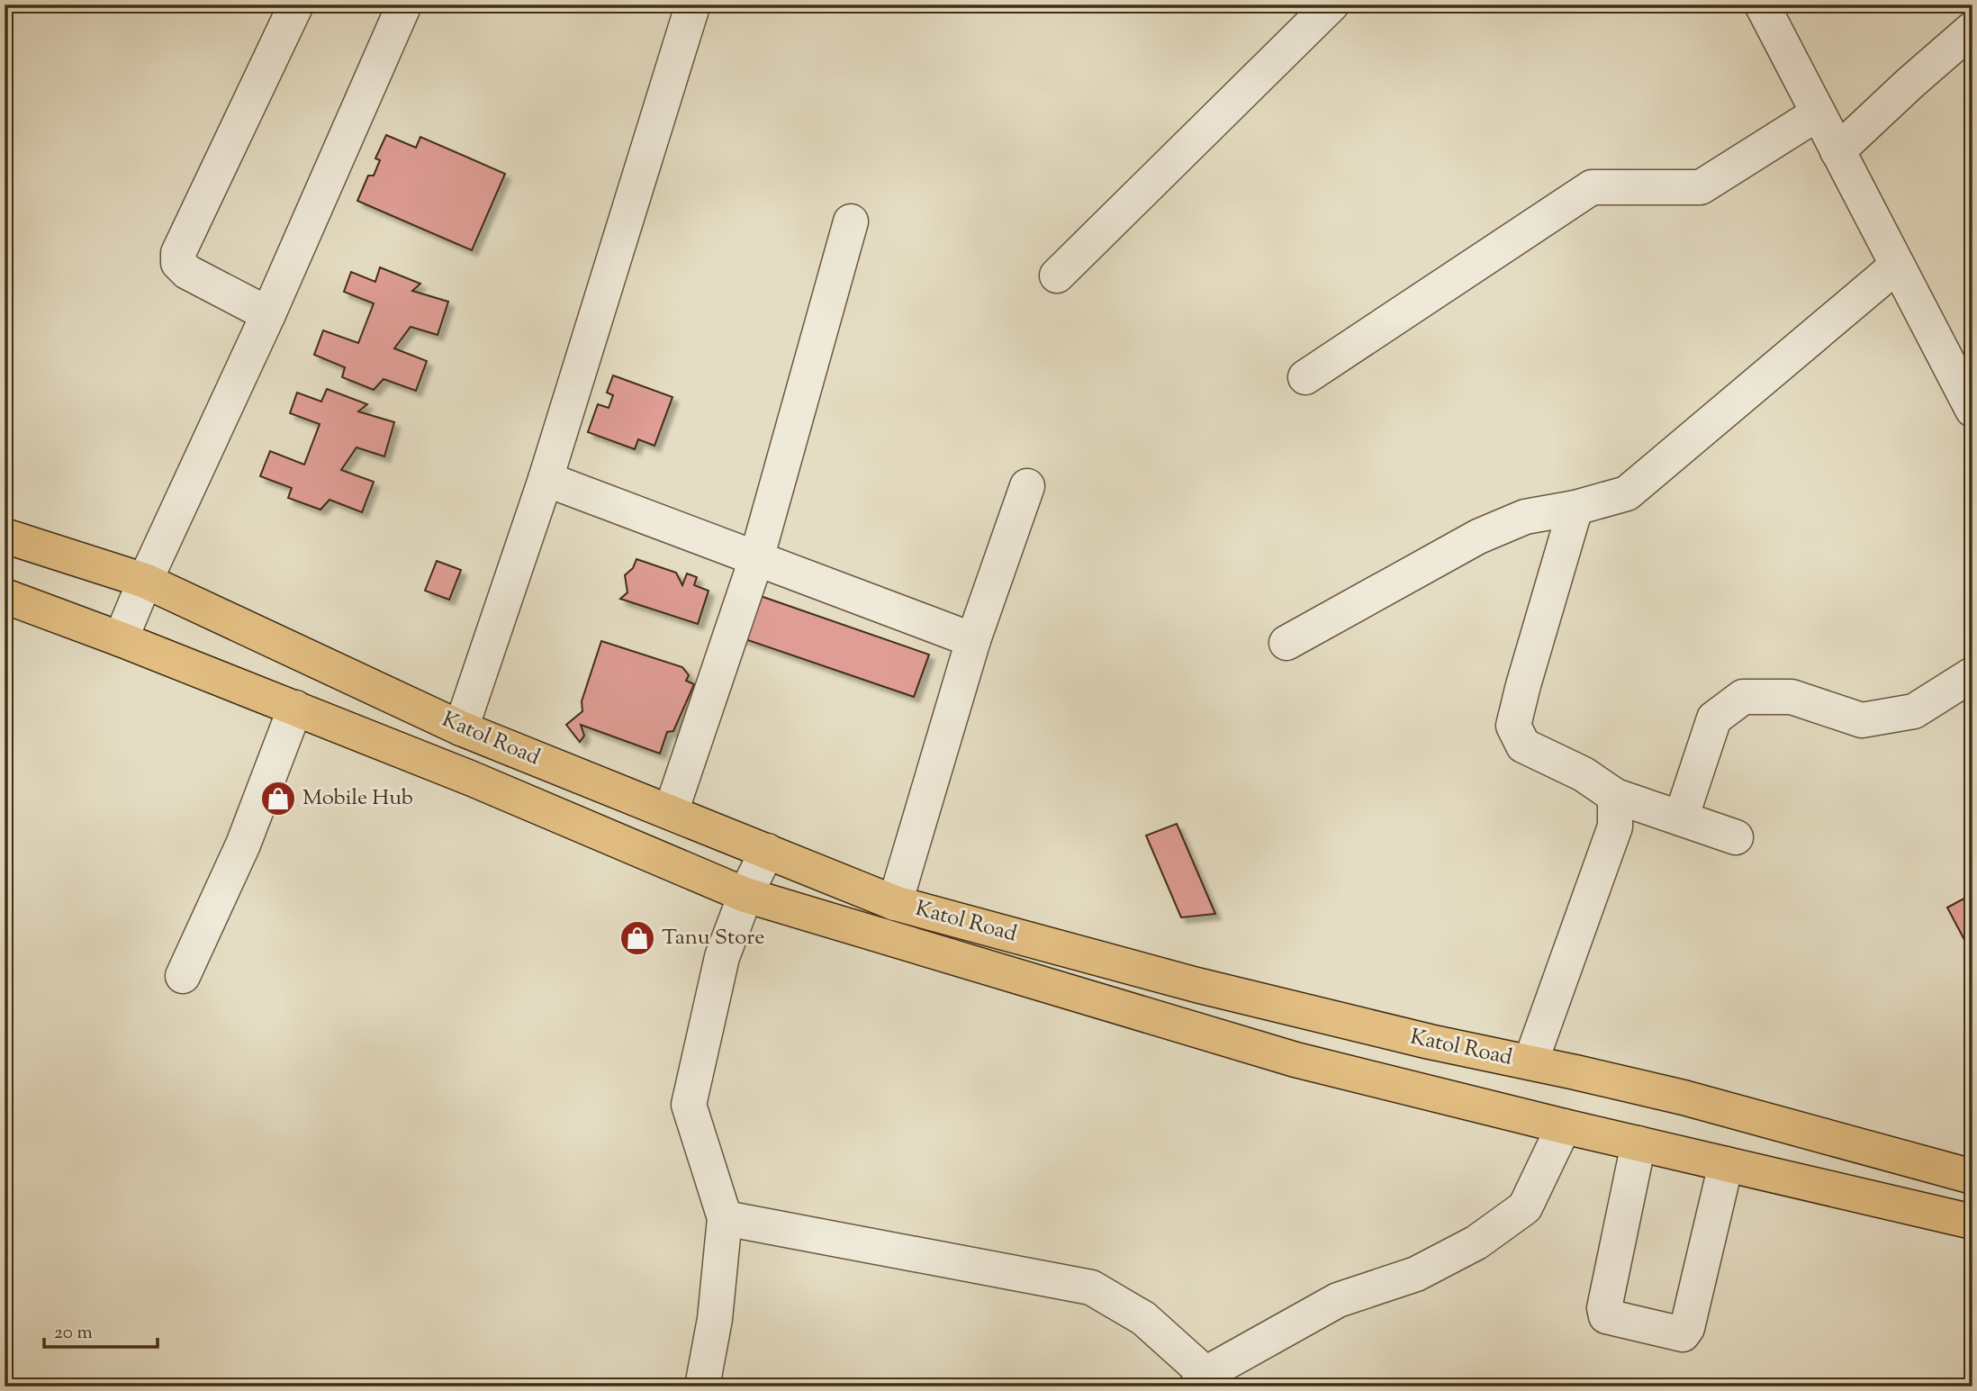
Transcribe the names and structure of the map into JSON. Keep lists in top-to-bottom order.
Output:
{
  "streets": {
    "main road": ["Katol Road"]
  },
  "places": {
    "shop": ["Mobile Hub", "Tanu Store"]
  },
  "scale_bar": "20 m"
}
